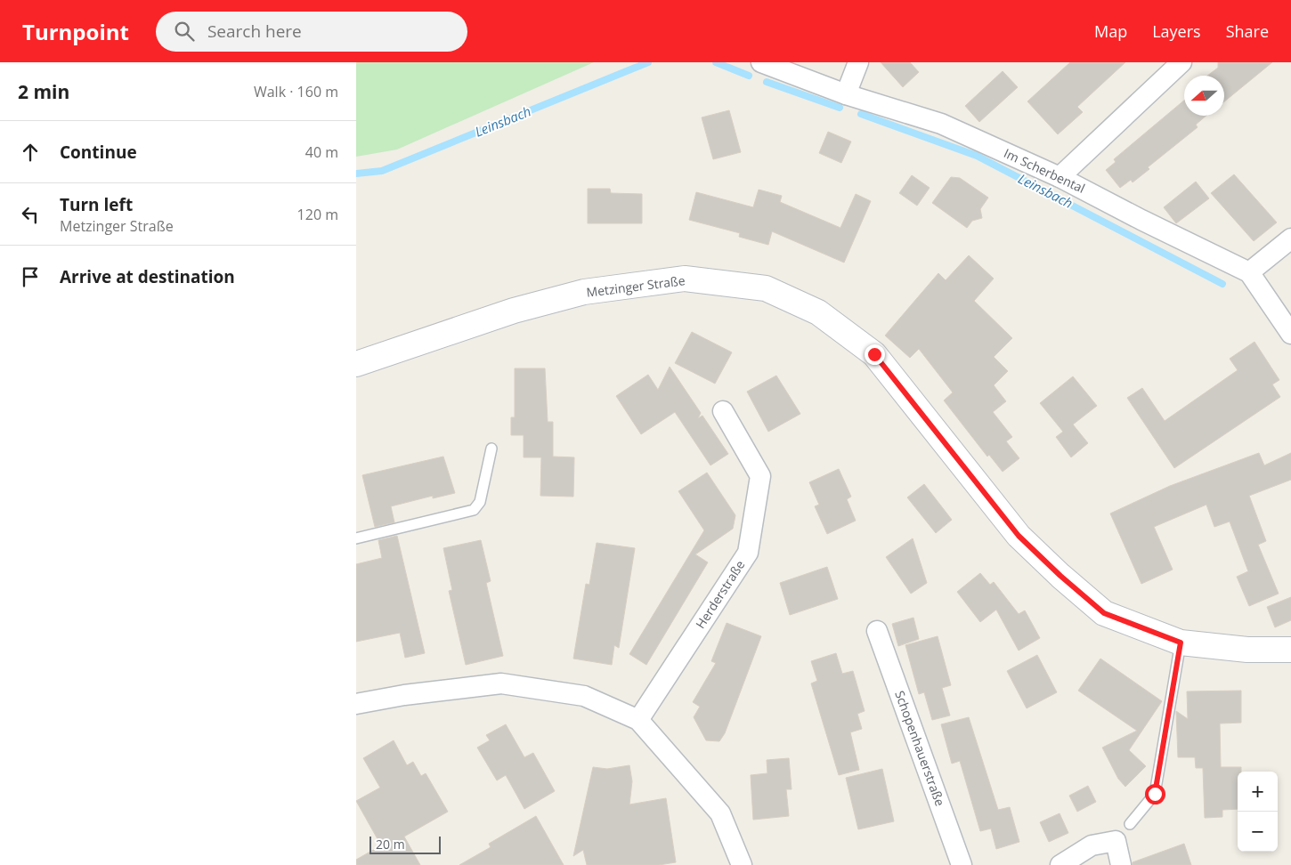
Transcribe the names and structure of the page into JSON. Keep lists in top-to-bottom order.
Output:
{
  "streets": {
    "main road": ["Metzinger Straße"],
    "street": ["Im Scherbental", "Herderstraße", "Schopenhauerstraße"]
  },
  "water": ["Leinsbach"],
  "scale_bar": "20 m",
  "north": "left",
  "page": {
    "header": "Turnpoint",
    "search": "Search here",
    "nav": ["Map", "Layers", "Share"],
    "heading": ["2 min", "Walk · 160 m"],
    "list": [
      ["Continue", "40 m"],
      ["Turn left", "Metzinger Straße", "120 m"],
      "Arrive at destination"
    ],
    "map_buttons": ["+", "−"],
    "scale": "20 m"
  }
}
